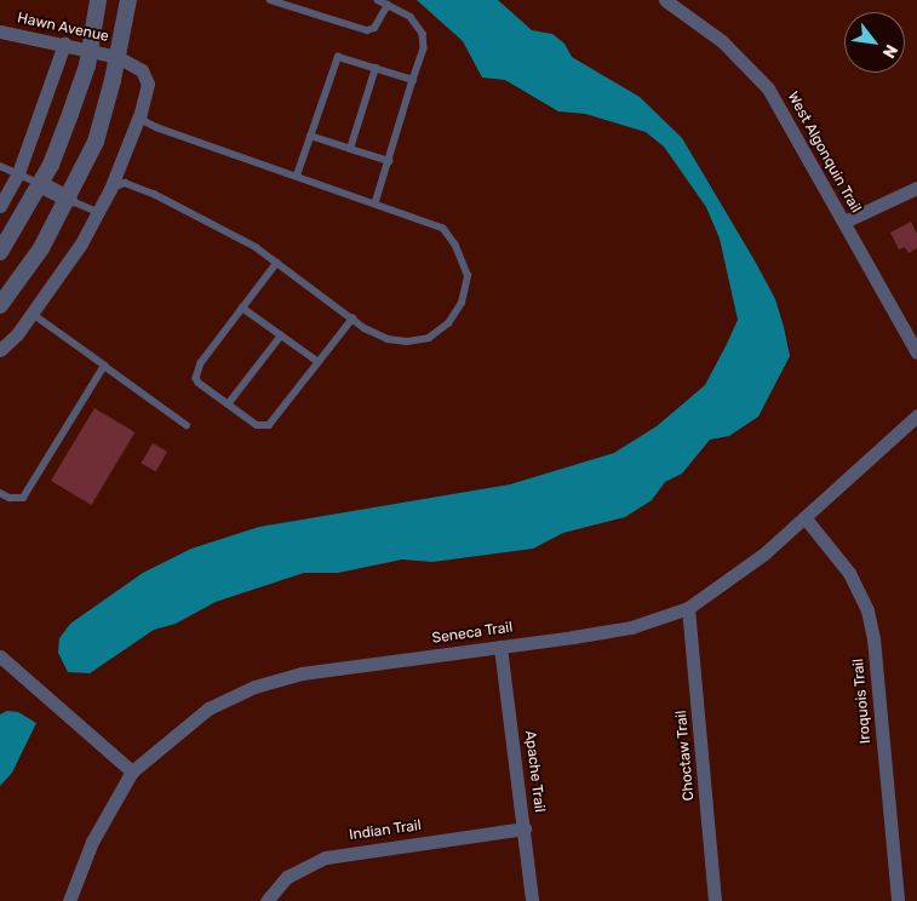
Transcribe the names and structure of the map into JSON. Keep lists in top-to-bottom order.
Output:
{
  "streets": {
    "street": [
      "Hawn Avenue",
      "West Algonquin Trail",
      "Seneca Trail",
      "Iroquois Trail",
      "Choctaw Trail",
      "Apache Trail",
      "Indian Trail"
    ]
  },
  "crossings": [
    ["Seneca Trail", "Iroquois Trail"],
    ["Seneca Trail", "Choctaw Trail"],
    ["Seneca Trail", "Apache Trail"],
    ["Apache Trail", "Indian Trail"]
  ],
  "north": "bottom right"
}
